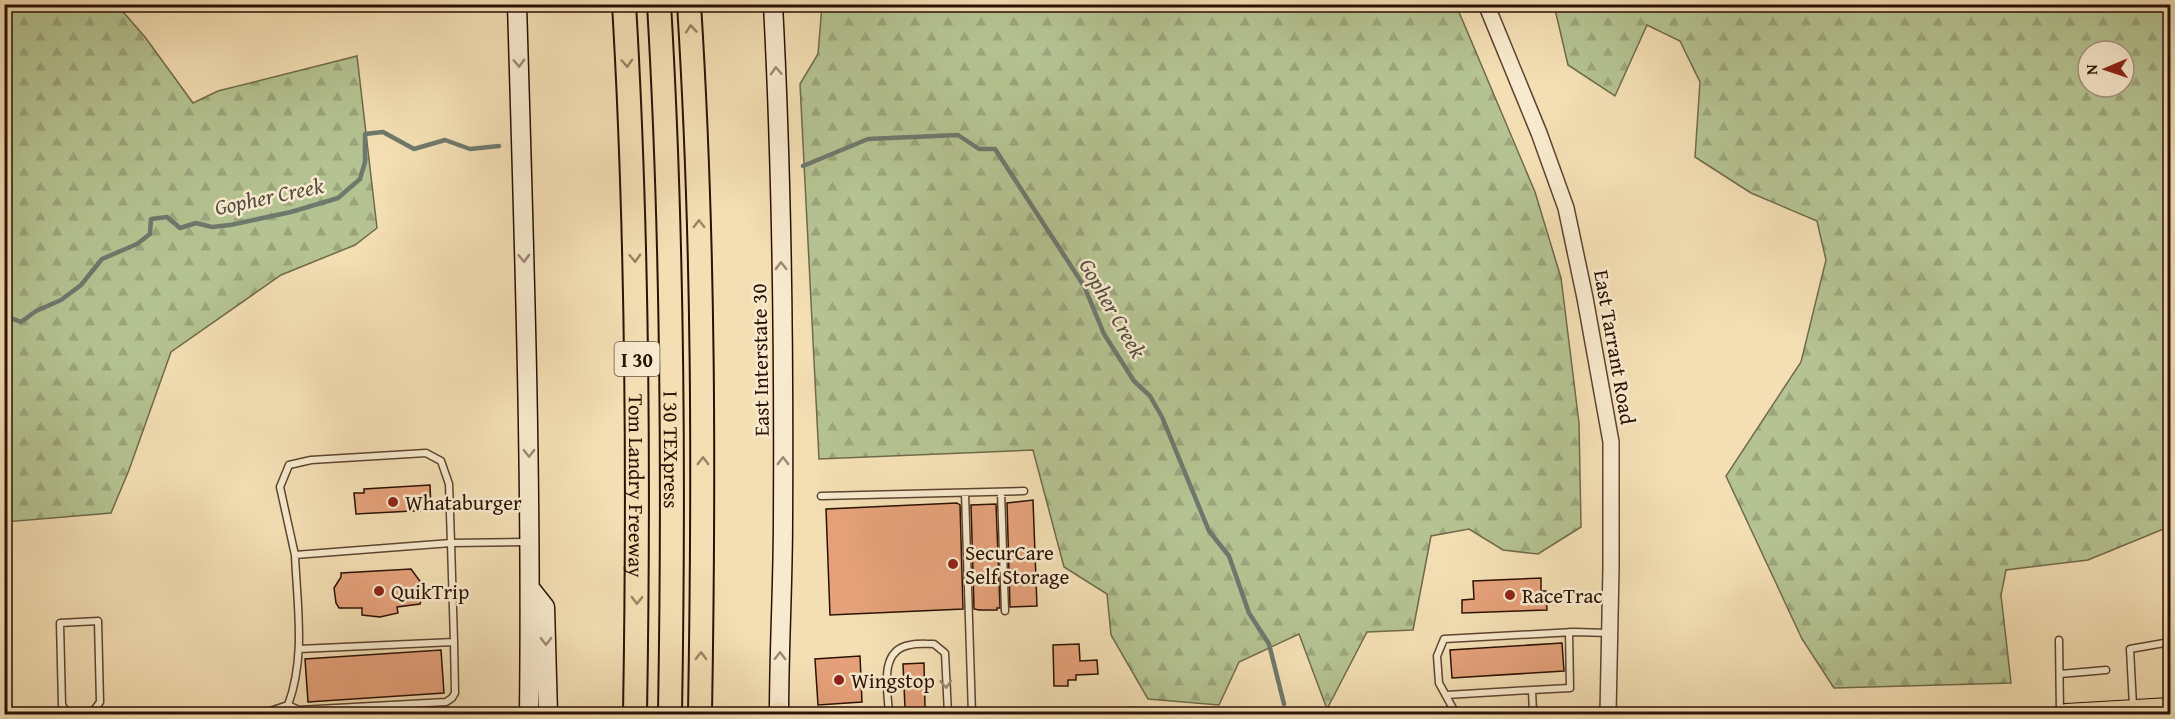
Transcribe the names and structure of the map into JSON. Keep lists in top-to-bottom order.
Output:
{
  "streets": {
    "highway": ["I 30", "I 30 TEXpress", "Tom Landry Freeway"],
    "main road": ["East Interstate 30"],
    "street": ["East Tarrant Road"]
  },
  "one_way": ["East Interstate 30"],
  "water": ["Gopher Creek"],
  "places": [
    "Whataburger",
    "SecurCare Self Storage",
    "QuikTrip",
    "RaceTrac",
    "Wingstop"
  ],
  "north": "left"
}
